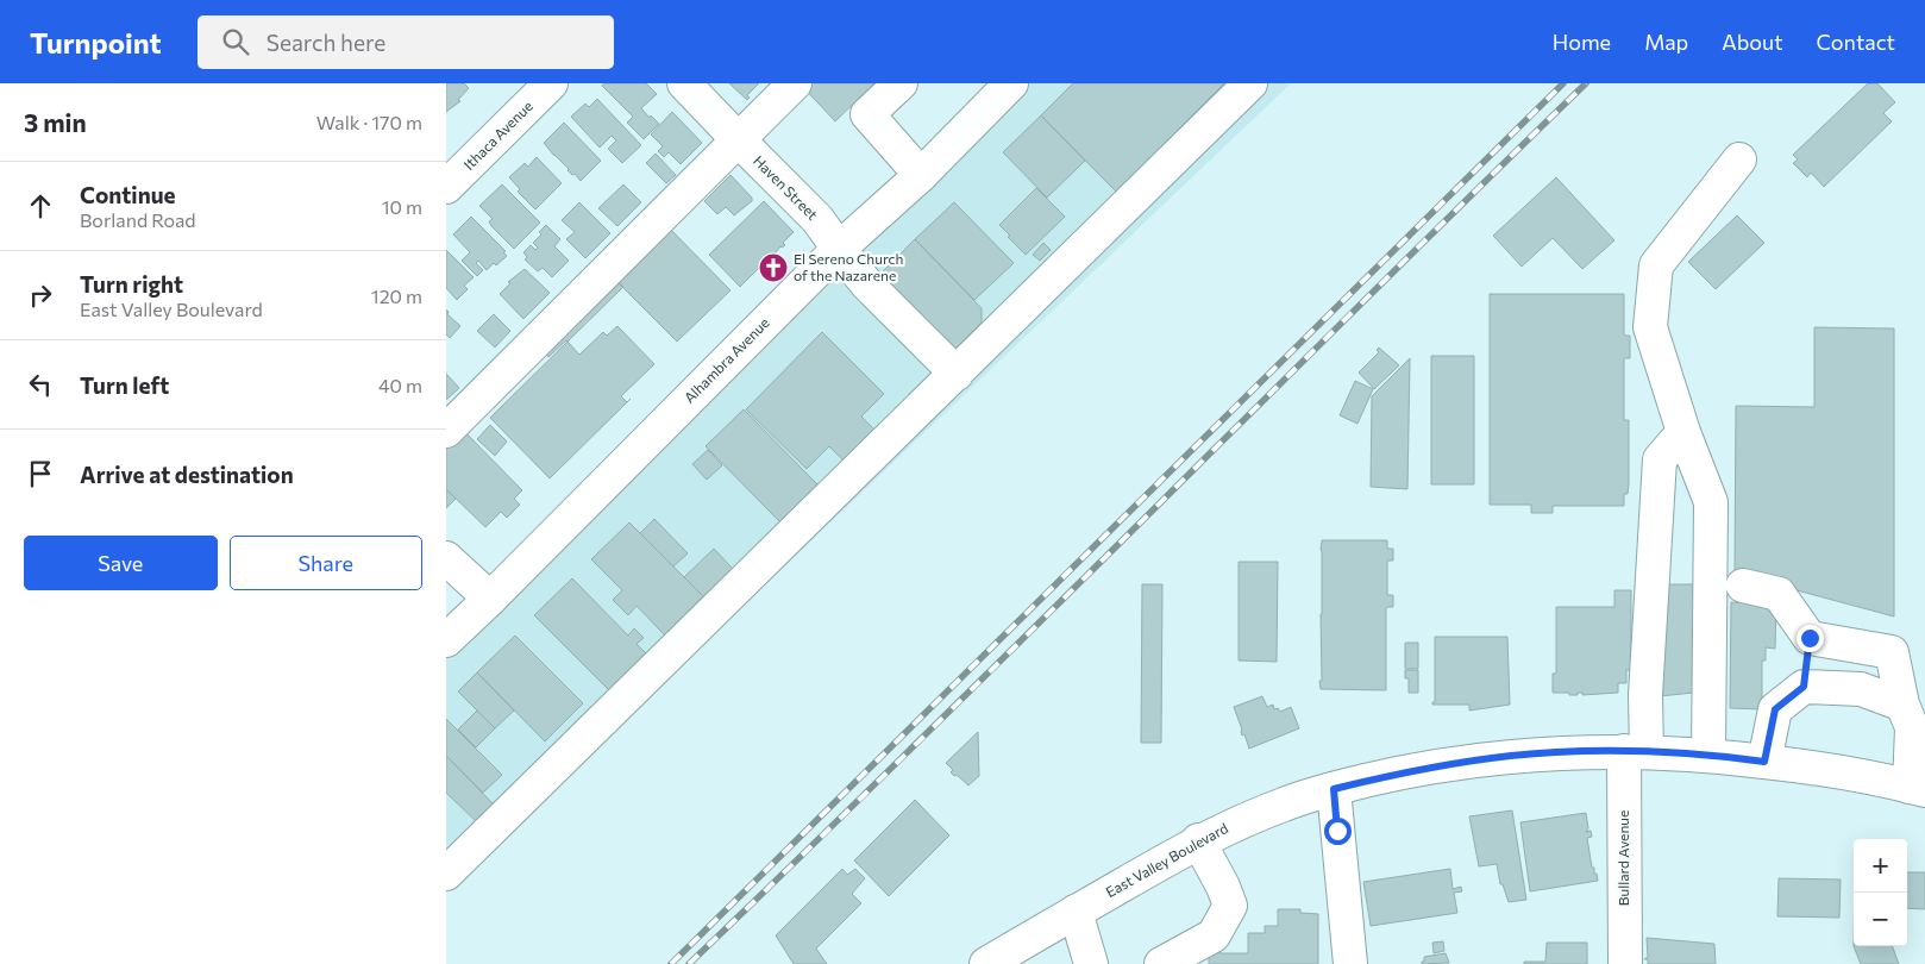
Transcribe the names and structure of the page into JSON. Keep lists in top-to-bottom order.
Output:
{
  "streets": {
    "main road": [
      "Ithaca Avenue",
      "Haven Street",
      "Alhambra Avenue",
      "Bullard Avenue",
      "East Valley Boulevard"
    ]
  },
  "crossings": [
    ["Haven Street", "Alhambra Avenue"],
    ["Bullard Avenue", "East Valley Boulevard"]
  ],
  "places": {
    "church": ["El Sereno Church of the Nazarene"]
  },
  "page": {
    "header": "Turnpoint",
    "search": "Search here",
    "nav": [
      "Home",
      "Map",
      "About",
      "Contact"
    ],
    "heading": ["3 min", "Walk · 170 m"],
    "list": [
      ["Continue", "Borland Road", "10 m"],
      ["Turn right", "East Valley Boulevard", "120 m"],
      ["Turn left", "40 m"],
      "Arrive at destination"
    ],
    "buttons": ["Save", "Share"],
    "map_buttons": ["+", "−"]
  }
}
